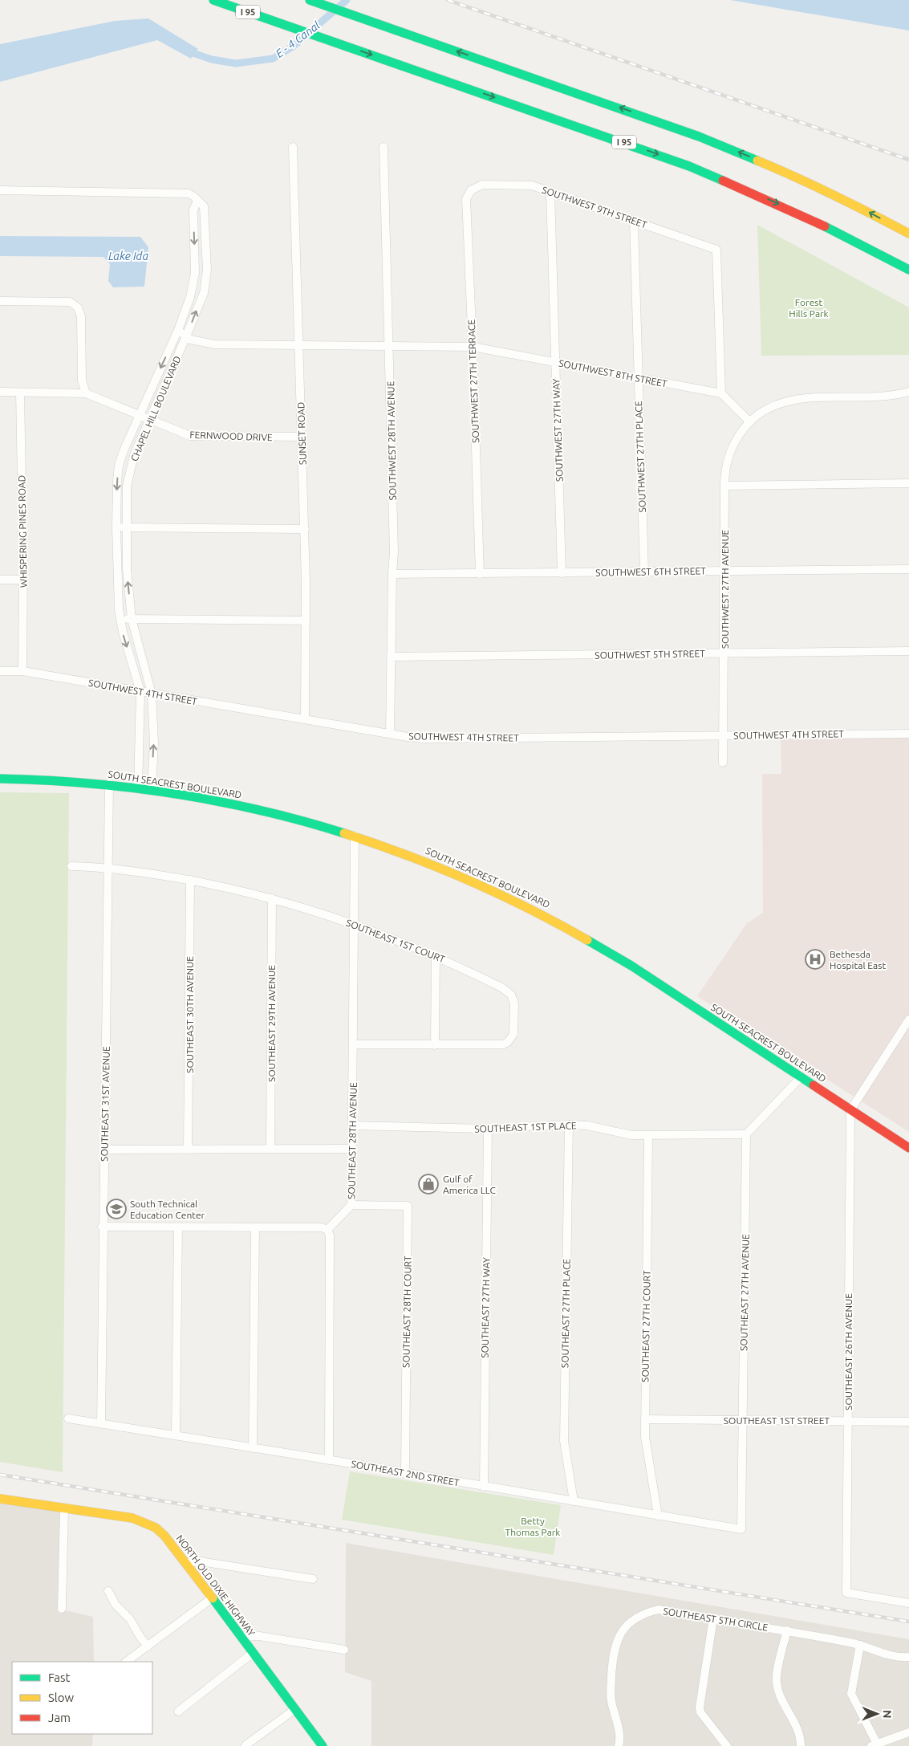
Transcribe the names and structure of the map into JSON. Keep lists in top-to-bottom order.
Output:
{
  "streets": {
    "main road": ["I 95", "SOUTH SEACREST BOULEVARD", "NORTH OLD DIXIE HIGHWAY"],
    "street": [
      "SOUTHWEST 9TH STREET",
      "SOUTHWEST 8TH STREET",
      "SOUTHWEST 27TH TERRACE",
      "CHAPEL HILL BOULEVARD",
      "SOUTHWEST 27TH WAY",
      "SUNSET ROAD",
      "FERNWOOD DRIVE",
      "SOUTHWEST 28TH AVENUE",
      "SOUTHWEST 27TH PLACE",
      "WHISPERING PINES ROAD",
      "SOUTHWEST 6TH STREET",
      "SOUTHWEST 27TH AVENUE",
      "SOUTHWEST 5TH STREET",
      "SOUTHWEST 4TH STREET",
      "SOUTHEAST 1ST COURT",
      "SOUTHEAST 30TH AVENUE",
      "SOUTHEAST 29TH AVENUE",
      "SOUTHEAST 31ST AVENUE",
      "SOUTHEAST 1ST PLACE",
      "SOUTHEAST 28TH AVENUE",
      "SOUTHEAST 27TH AVENUE",
      "SOUTHEAST 27TH WAY",
      "SOUTHEAST 28TH COURT",
      "SOUTHEAST 27TH PLACE",
      "SOUTHEAST 27TH COURT",
      "SOUTHEAST 26TH AVENUE",
      "SOUTHEAST 1ST STREET",
      "SOUTHEAST 2ND STREET",
      "SOUTHEAST 5TH CIRCLE"
    ]
  },
  "crossings": [
    ["SOUTHWEST 9TH STREET", "SOUTHWEST 8TH STREET"],
    ["SOUTHWEST 9TH STREET", "SOUTHWEST 27TH TERRACE"],
    ["SOUTHWEST 9TH STREET", "SOUTHWEST 27TH WAY"],
    ["SOUTHWEST 9TH STREET", "SOUTHWEST 27TH PLACE"],
    ["SOUTHWEST 8TH STREET", "SOUTHWEST 27TH TERRACE"],
    ["SOUTHWEST 8TH STREET", "CHAPEL HILL BOULEVARD"],
    ["SOUTHWEST 8TH STREET", "SOUTHWEST 27TH WAY"],
    ["SOUTHWEST 8TH STREET", "SUNSET ROAD"],
    ["SOUTHWEST 8TH STREET", "SOUTHWEST 28TH AVENUE"],
    ["SOUTHWEST 8TH STREET", "SOUTHWEST 27TH PLACE"],
    ["SOUTHWEST 27TH TERRACE", "SOUTHWEST 6TH STREET"],
    ["CHAPEL HILL BOULEVARD", "FERNWOOD DRIVE"],
    ["CHAPEL HILL BOULEVARD", "SOUTHWEST 4TH STREET"],
    ["CHAPEL HILL BOULEVARD", "SOUTH SEACREST BOULEVARD"],
    ["SOUTHWEST 27TH WAY", "SOUTHWEST 6TH STREET"],
    ["SUNSET ROAD", "FERNWOOD DRIVE"],
    ["SUNSET ROAD", "SOUTHWEST 4TH STREET"],
    ["FERNWOOD DRIVE", "WHISPERING PINES ROAD"],
    ["SOUTHWEST 28TH AVENUE", "SOUTHWEST 6TH STREET"],
    ["SOUTHWEST 28TH AVENUE", "SOUTHWEST 5TH STREET"],
    ["SOUTHWEST 28TH AVENUE", "SOUTHWEST 4TH STREET"],
    ["SOUTHWEST 27TH PLACE", "SOUTHWEST 6TH STREET"],
    ["WHISPERING PINES ROAD", "SOUTHWEST 4TH STREET"],
    ["SOUTHWEST 6TH STREET", "SOUTHWEST 27TH AVENUE"],
    ["SOUTHWEST 27TH AVENUE", "SOUTHWEST 5TH STREET"],
    ["SOUTHWEST 27TH AVENUE", "SOUTHWEST 4TH STREET"],
    ["SOUTH SEACREST BOULEVARD", "SOUTHEAST 31ST AVENUE"],
    ["SOUTH SEACREST BOULEVARD", "SOUTHEAST 28TH AVENUE"],
    ["SOUTH SEACREST BOULEVARD", "SOUTHEAST 26TH AVENUE"],
    ["SOUTHEAST 1ST COURT", "SOUTHEAST 30TH AVENUE"],
    ["SOUTHEAST 1ST COURT", "SOUTHEAST 29TH AVENUE"],
    ["SOUTHEAST 1ST COURT", "SOUTHEAST 31ST AVENUE"],
    ["SOUTHEAST 1ST COURT", "SOUTHEAST 28TH AVENUE"],
    ["SOUTHEAST 31ST AVENUE", "SOUTHEAST 2ND STREET"],
    ["SOUTHEAST 1ST PLACE", "SOUTHEAST 28TH AVENUE"],
    ["SOUTHEAST 1ST PLACE", "SOUTHEAST 27TH AVENUE"],
    ["SOUTHEAST 1ST PLACE", "SOUTHEAST 27TH WAY"],
    ["SOUTHEAST 1ST PLACE", "SOUTHEAST 27TH PLACE"],
    ["SOUTHEAST 1ST PLACE", "SOUTHEAST 27TH COURT"],
    ["SOUTHEAST 28TH AVENUE", "SOUTHEAST 28TH COURT"],
    ["SOUTHEAST 27TH AVENUE", "SOUTHEAST 1ST STREET"],
    ["SOUTHEAST 27TH AVENUE", "SOUTHEAST 2ND STREET"],
    ["SOUTHEAST 27TH WAY", "SOUTHEAST 2ND STREET"],
    ["SOUTHEAST 28TH COURT", "SOUTHEAST 2ND STREET"],
    ["SOUTHEAST 27TH PLACE", "SOUTHEAST 2ND STREET"],
    ["SOUTHEAST 27TH COURT", "SOUTHEAST 1ST STREET"],
    ["SOUTHEAST 27TH COURT", "SOUTHEAST 2ND STREET"],
    ["SOUTHEAST 26TH AVENUE", "SOUTHEAST 1ST STREET"]
  ],
  "water": ["E - 4 Canal", "Lake Ida"],
  "parks": ["Forest Hills Park", "Betty Thomas Park"],
  "places": {
    "hospital": ["Bethesda Hospital East"],
    "shop": ["Gulf of America LLC"],
    "school or university": ["South Technical Education Center"]
  },
  "legend": ["Fast", "Slow", "Jam"],
  "north": "right"
}
